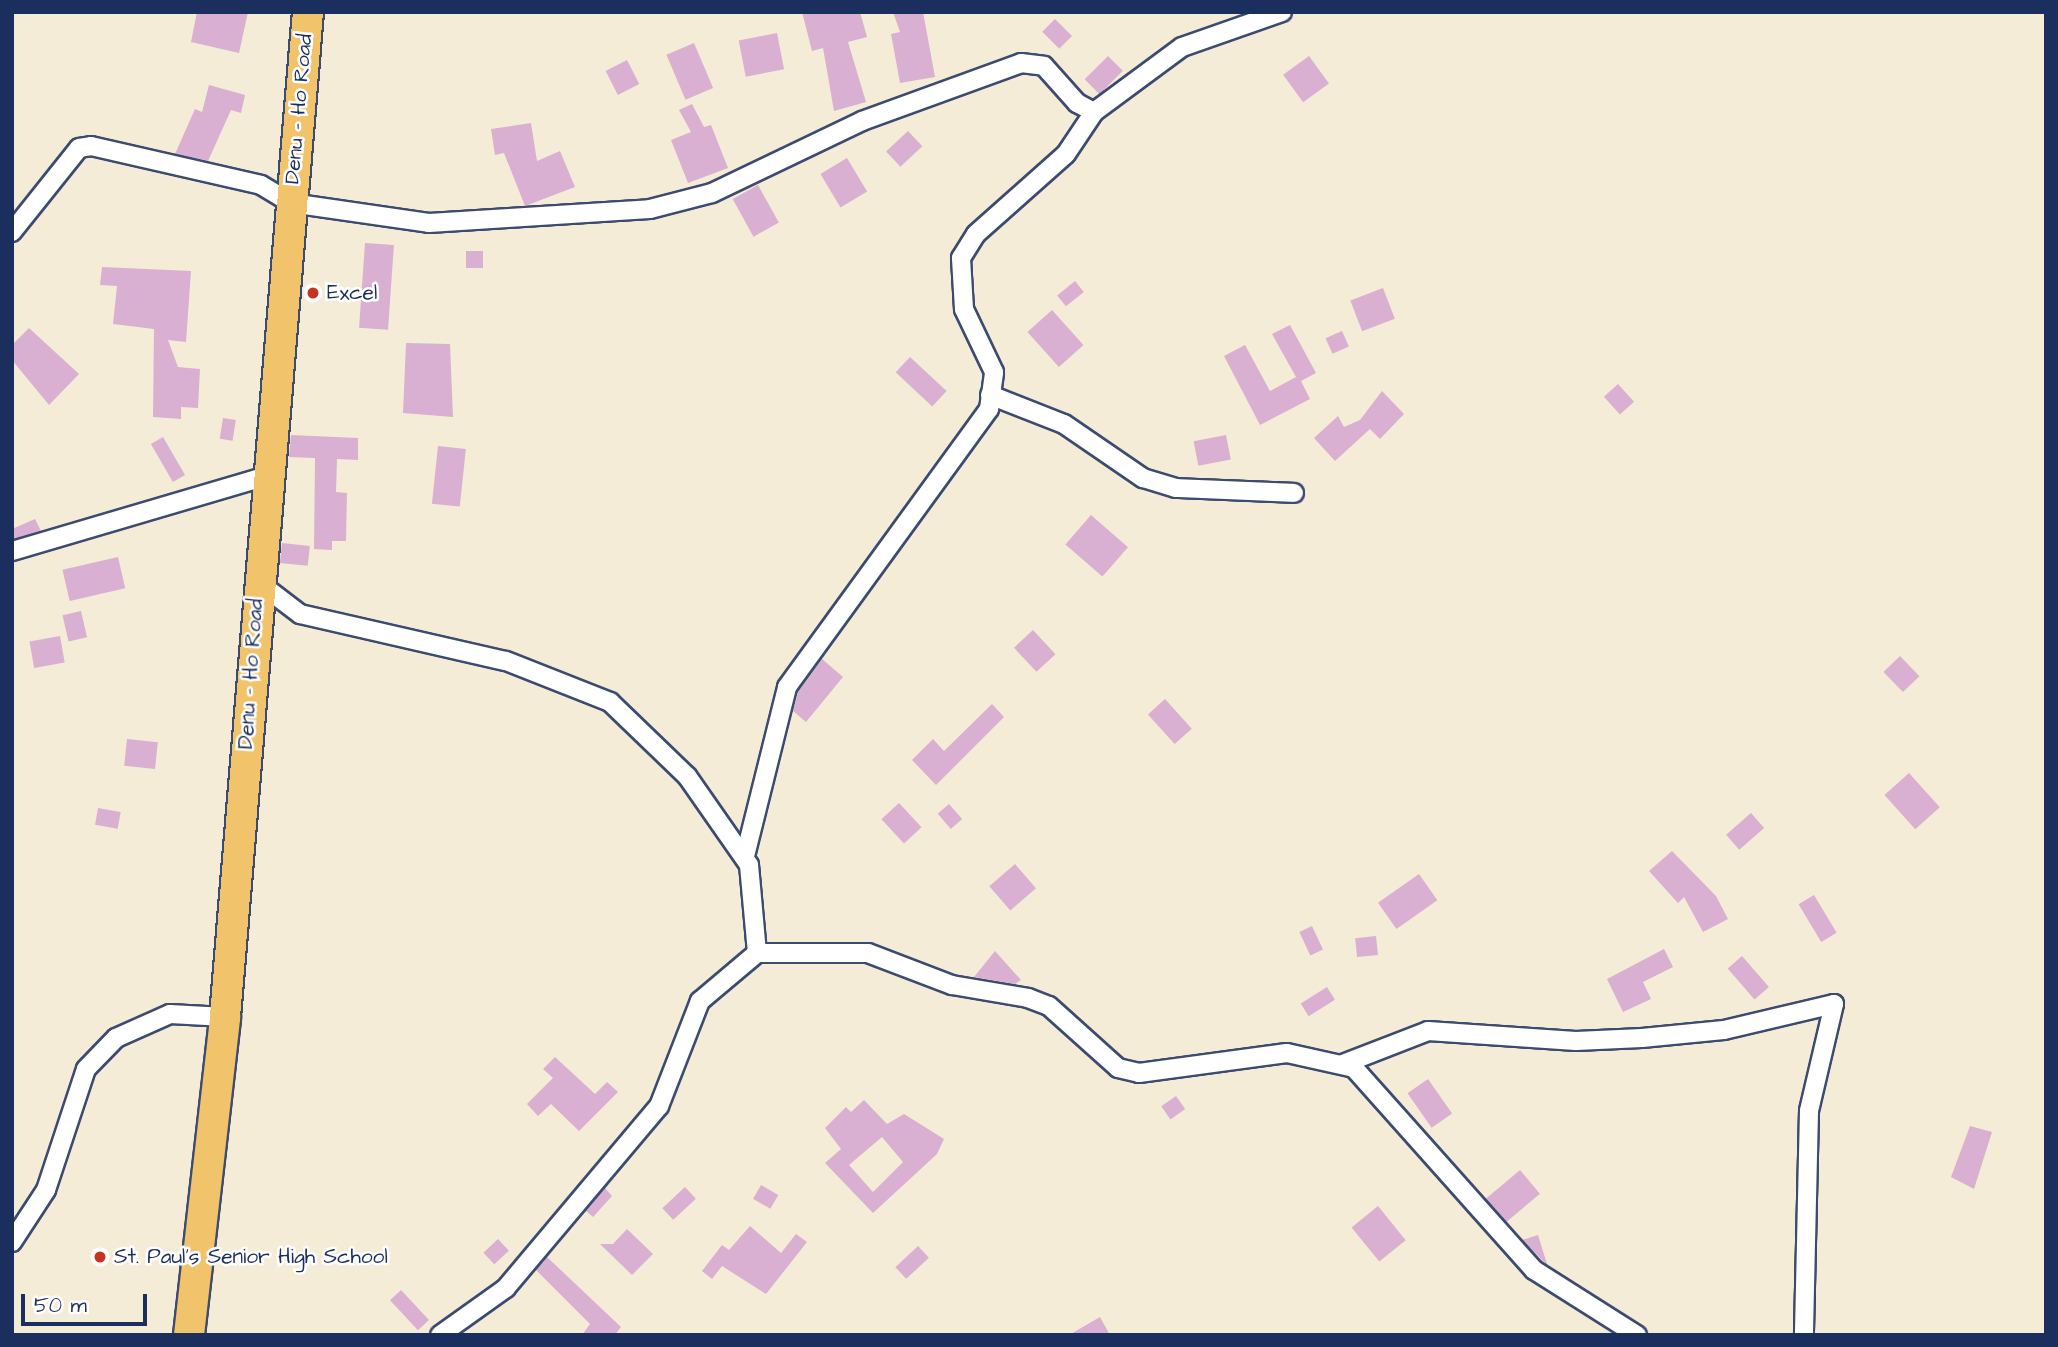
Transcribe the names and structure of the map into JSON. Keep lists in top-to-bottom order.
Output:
{
  "streets": {
    "main road": ["Denu - Ho Road"]
  },
  "places": ["Excel", "St. Paul's Senior High School"],
  "scale_bar": "50 m"
}
